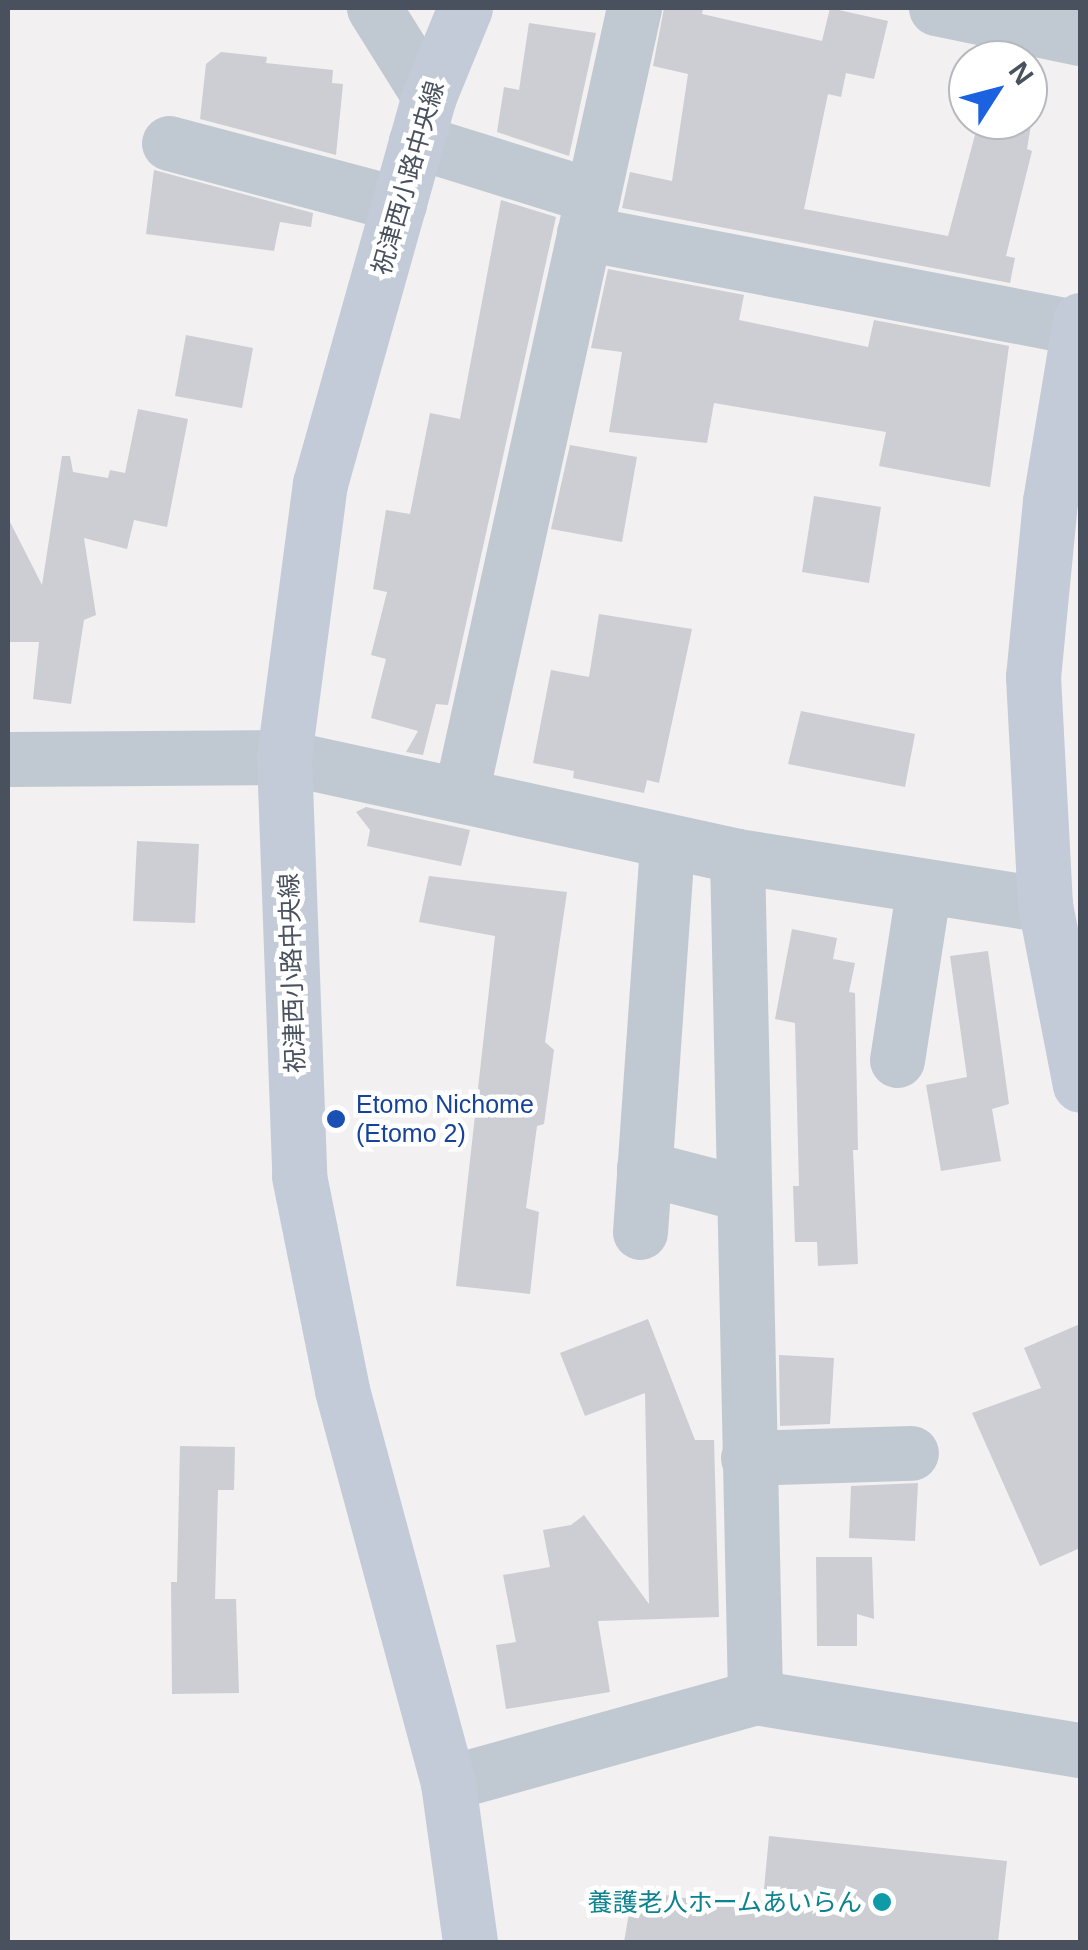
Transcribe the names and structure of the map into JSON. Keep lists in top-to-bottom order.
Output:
{
  "streets": {
    "main road": ["祝津西小路中央線"]
  },
  "places": ["Etomo Nichome (Etomo 2)", "養護老人ホームあいらん"],
  "north": "top right"
}
